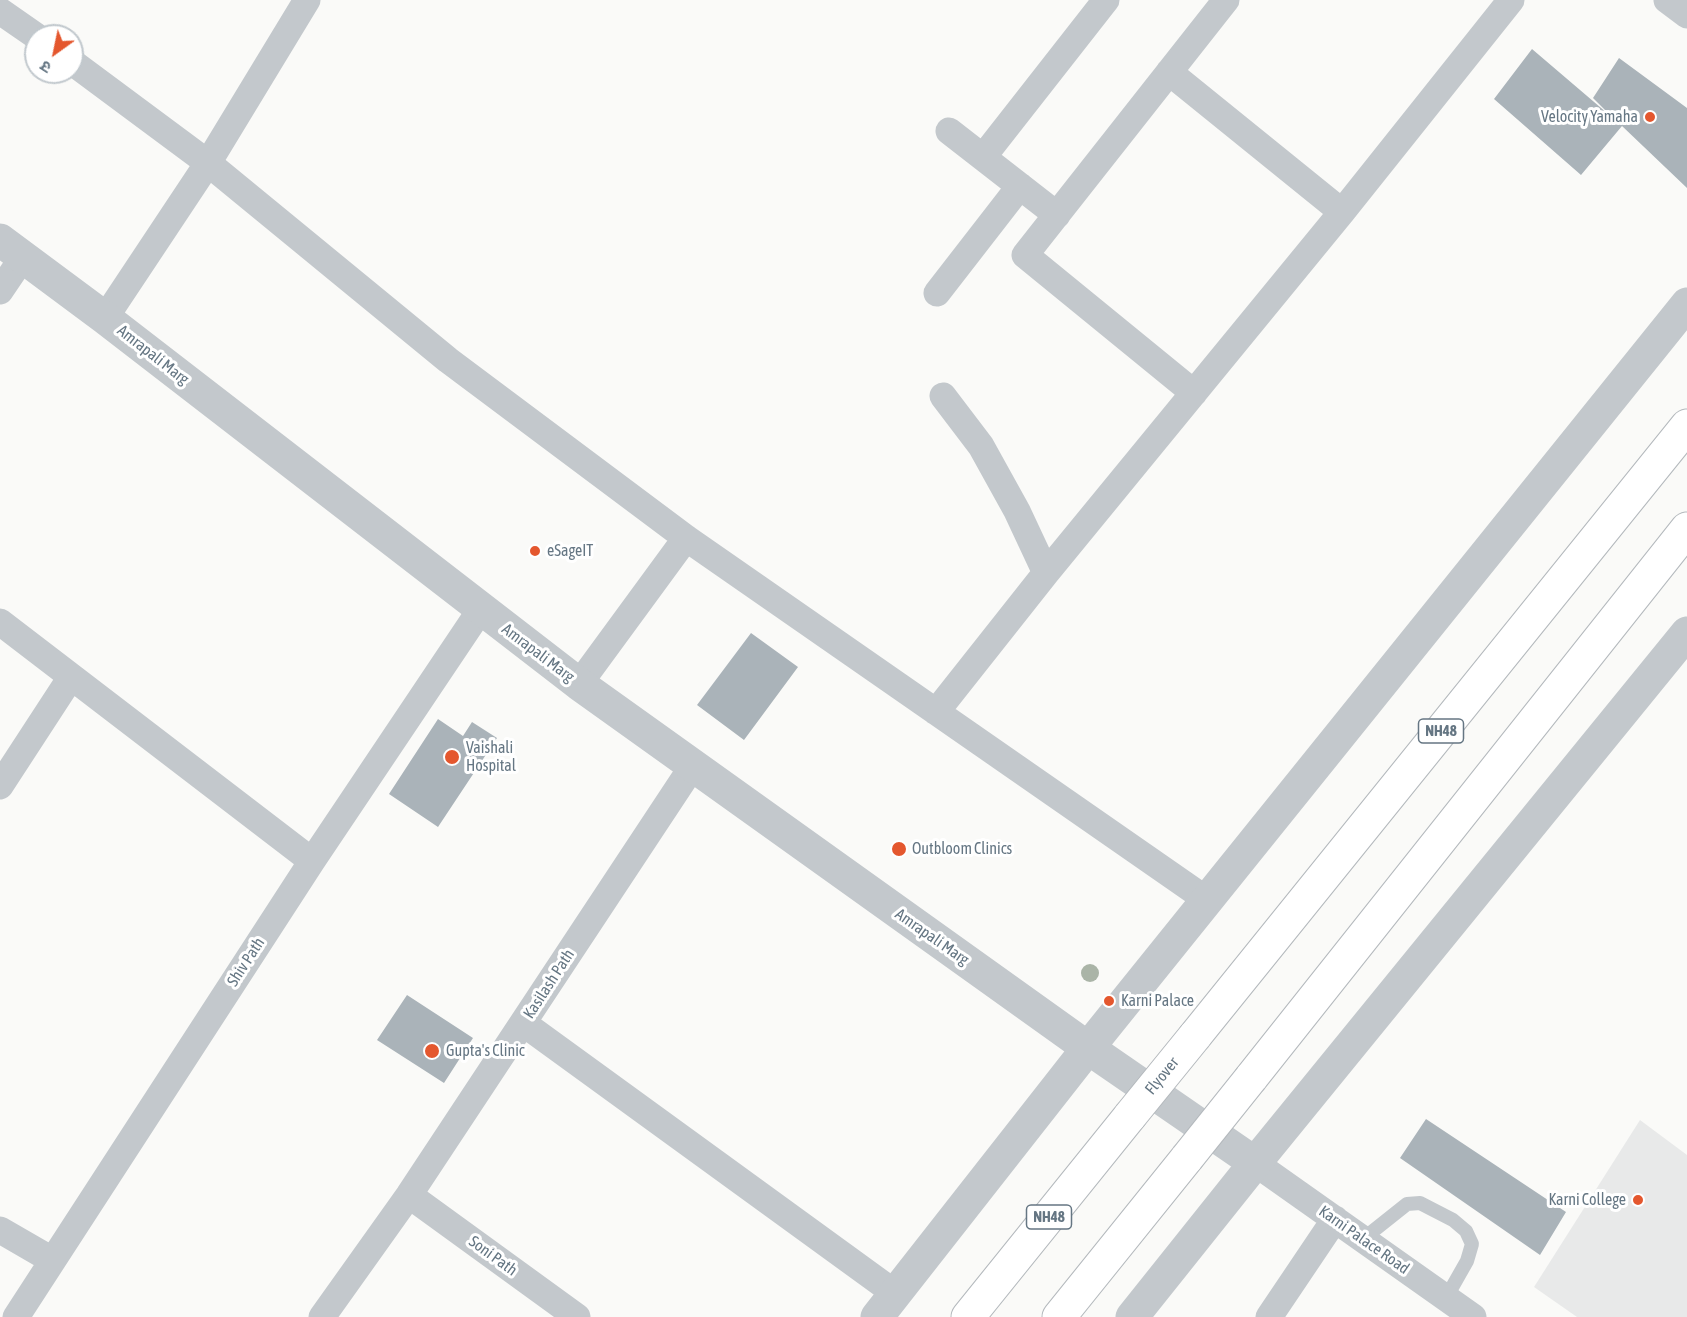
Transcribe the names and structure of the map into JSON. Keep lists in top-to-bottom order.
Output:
{
  "streets": {
    "highway": ["NH48", "Flyover"],
    "street": [
      "Amrapali Marg",
      "Shiv Path",
      "Kasilash Path",
      "Karni Palace Road",
      "Soni Path"
    ]
  },
  "crossings": [
    ["Amrapali Marg", "Shiv Path"],
    ["Amrapali Marg", "Kasilash Path"],
    ["Amrapali Marg", "Karni Palace Road"],
    ["Kasilash Path", "Soni Path"]
  ],
  "places": [
    "Velocity Yamaha",
    "eSageIT",
    "Vaishali Hospital",
    "Outbloom Clinics",
    "Karni Palace",
    "Gupta's Clinic",
    "Karni College"
  ],
  "north": "bottom left"
}
